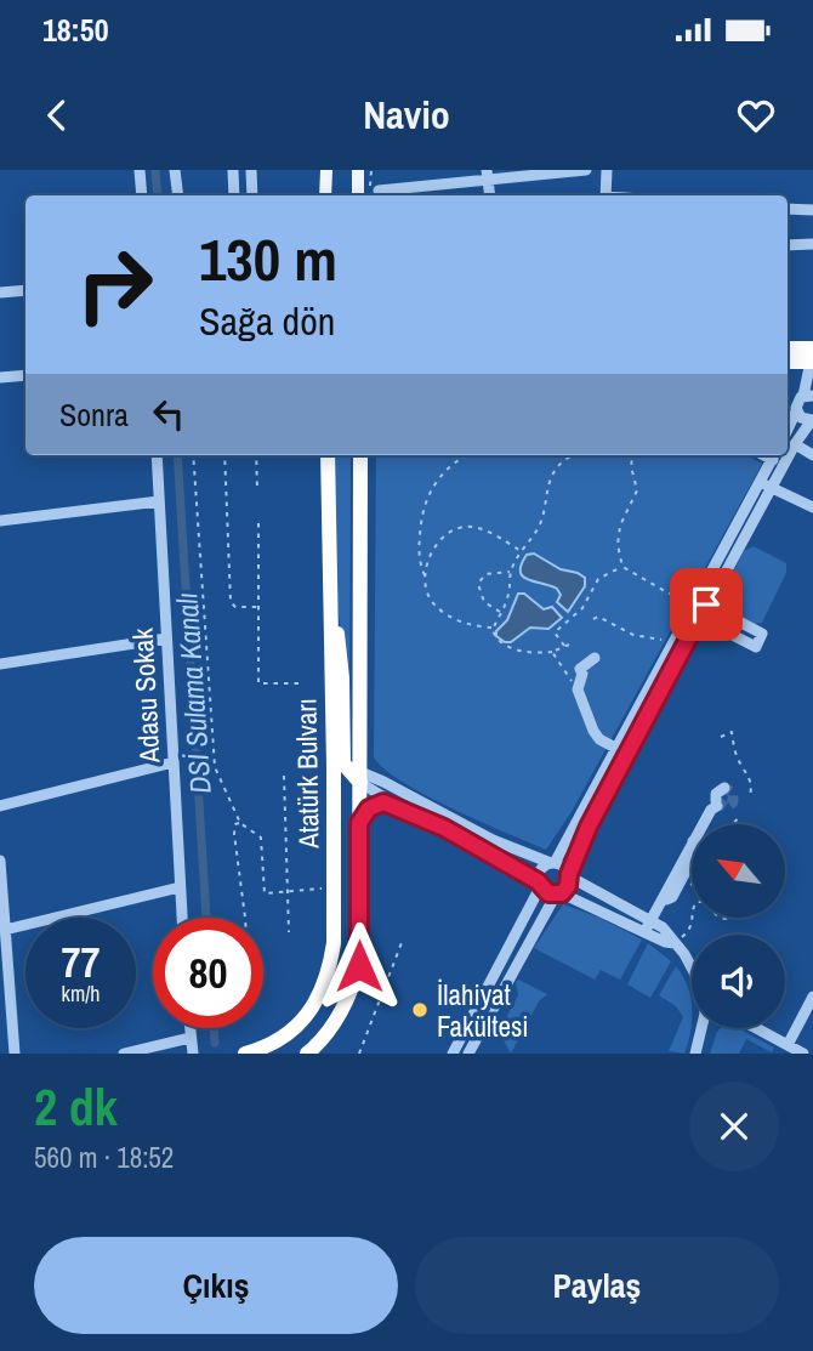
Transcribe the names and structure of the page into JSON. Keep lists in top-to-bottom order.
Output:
{
  "streets": {
    "highway": ["Atatürk Bulvarı"],
    "street": ["Adasu Sokak"]
  },
  "water": ["DSİ Sulama Kanalı"],
  "places": ["İlahiyat Fakültesi"],
  "north": "top left",
  "page": {
    "status": "18:50",
    "header": "Navio",
    "turn": ["130 m", "Sağa dön"],
    "then": "Sonra",
    "speed": "77 km/h",
    "limit": "80",
    "heading": ["2 dk", "560 m · 18:52"],
    "buttons": ["Çıkış", "Paylaş"]
  }
}
